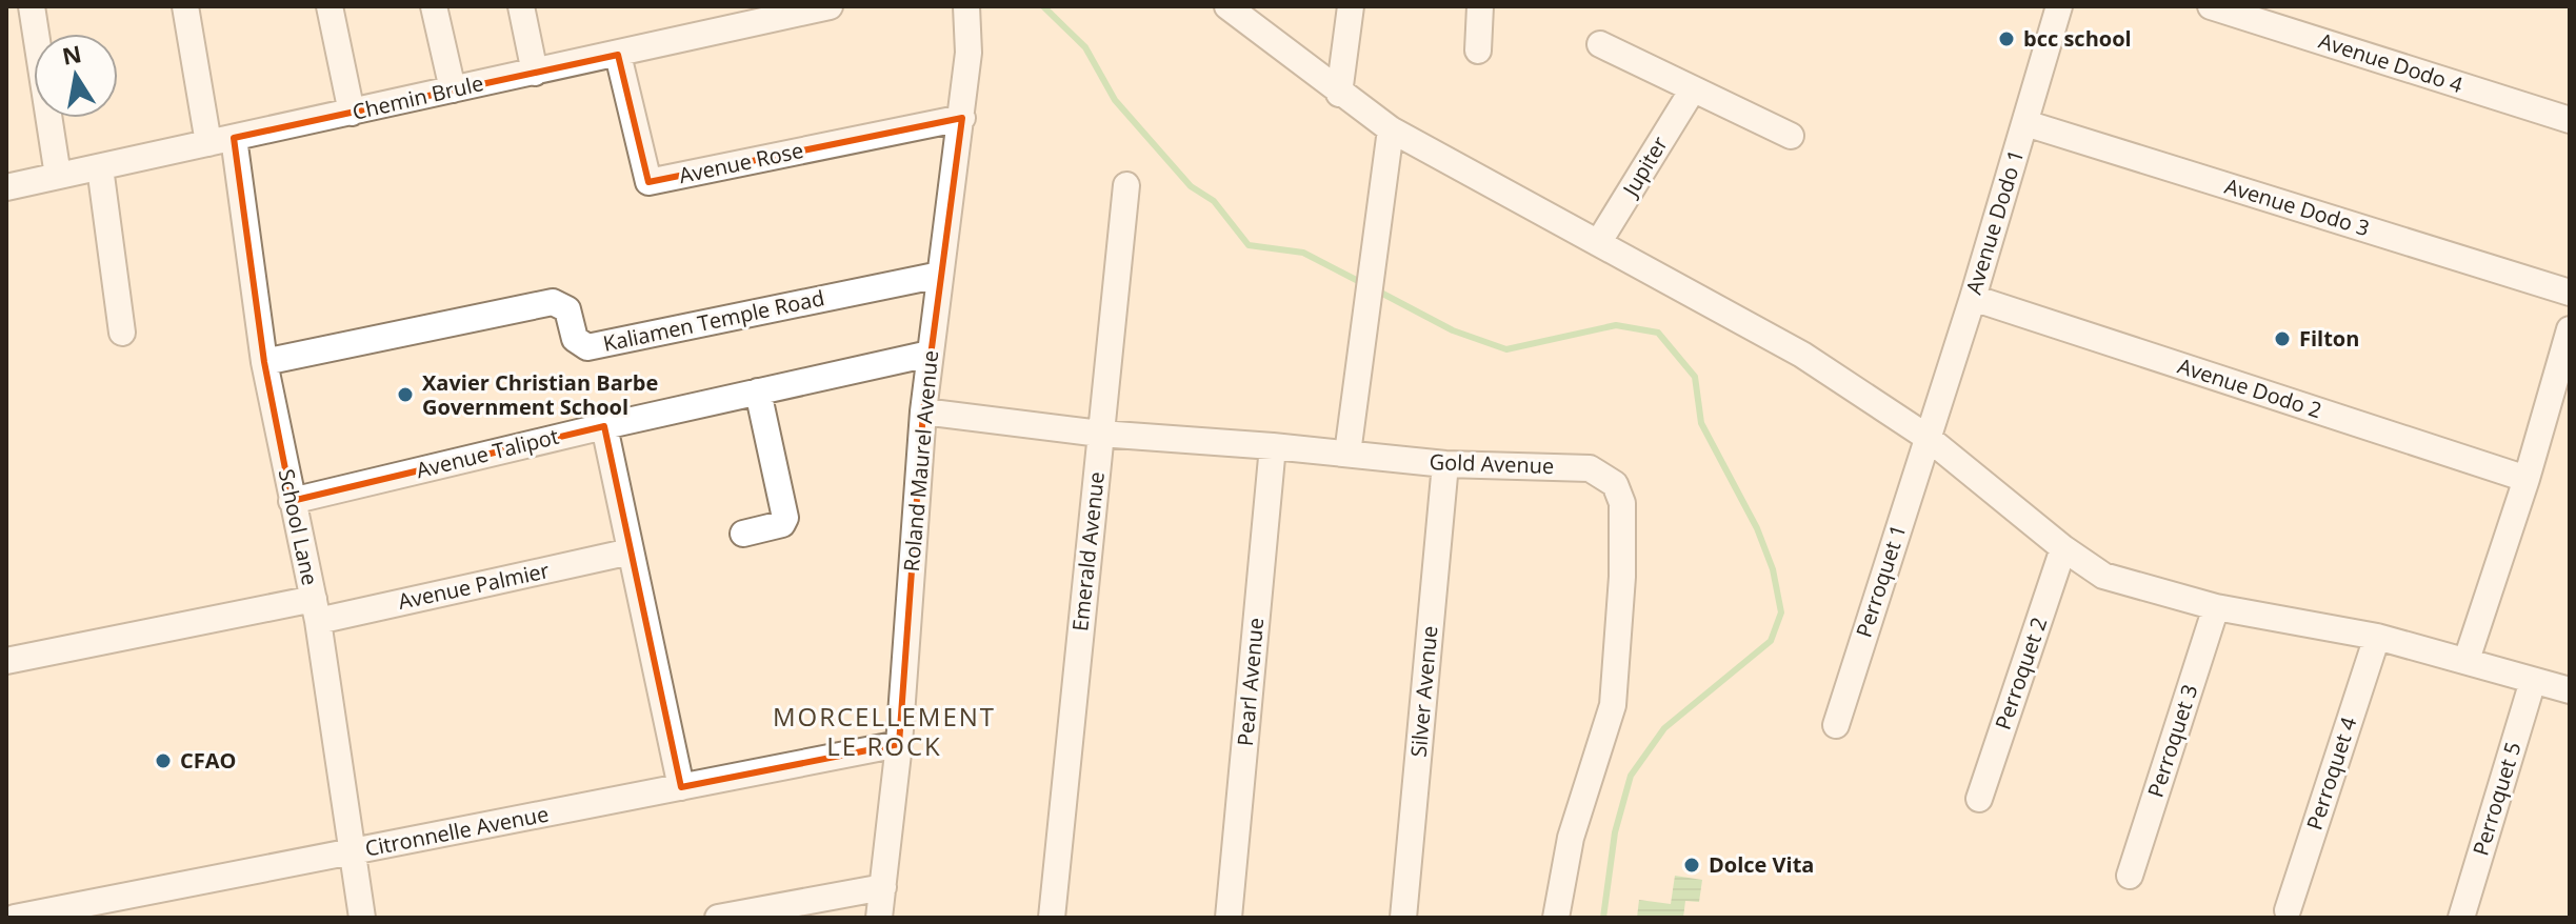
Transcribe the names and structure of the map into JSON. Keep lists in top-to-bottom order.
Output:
{
  "streets": {
    "street": [
      "Avenue Dodo 4",
      "Chemin Brule",
      "Avenue Rose",
      "Jupiter",
      "Avenue Dodo 3",
      "Avenue Dodo 1",
      "Kaliamen Temple Road",
      "Avenue Dodo 2",
      "Avenue Talipot",
      "Roland Maurel Avenue",
      "Gold Avenue",
      "School Lane",
      "Emerald Avenue",
      "Perroquet 1",
      "Avenue Palmier",
      "Perroquet 2",
      "Pearl Avenue",
      "Silver Avenue",
      "Perroquet 3",
      "Perroquet 4",
      "Perroquet 5",
      "Citronnelle Avenue"
    ]
  },
  "crossings": [
    ["Chemin Brule", "Avenue Rose"],
    ["Chemin Brule", "School Lane"],
    ["Avenue Rose", "Roland Maurel Avenue"],
    ["Avenue Dodo 3", "Avenue Dodo 1"],
    ["Avenue Dodo 1", "Avenue Dodo 2"],
    ["Avenue Dodo 1", "Perroquet 1"],
    ["Kaliamen Temple Road", "Roland Maurel Avenue"],
    ["Kaliamen Temple Road", "School Lane"],
    ["Avenue Talipot", "Roland Maurel Avenue"],
    ["Avenue Talipot", "School Lane"],
    ["Roland Maurel Avenue", "Gold Avenue"],
    ["Roland Maurel Avenue", "Citronnelle Avenue"],
    ["Gold Avenue", "Emerald Avenue"],
    ["Gold Avenue", "Pearl Avenue"],
    ["Gold Avenue", "Silver Avenue"],
    ["School Lane", "Avenue Palmier"],
    ["School Lane", "Citronnelle Avenue"]
  ],
  "districts": ["MORCELLEMENT LE ROCK"],
  "places": [
    "bcc school",
    "Filton",
    "Xavier Christian Barbe Government School",
    "CFAO",
    "Dolce Vita"
  ],
  "north": "top"
}
